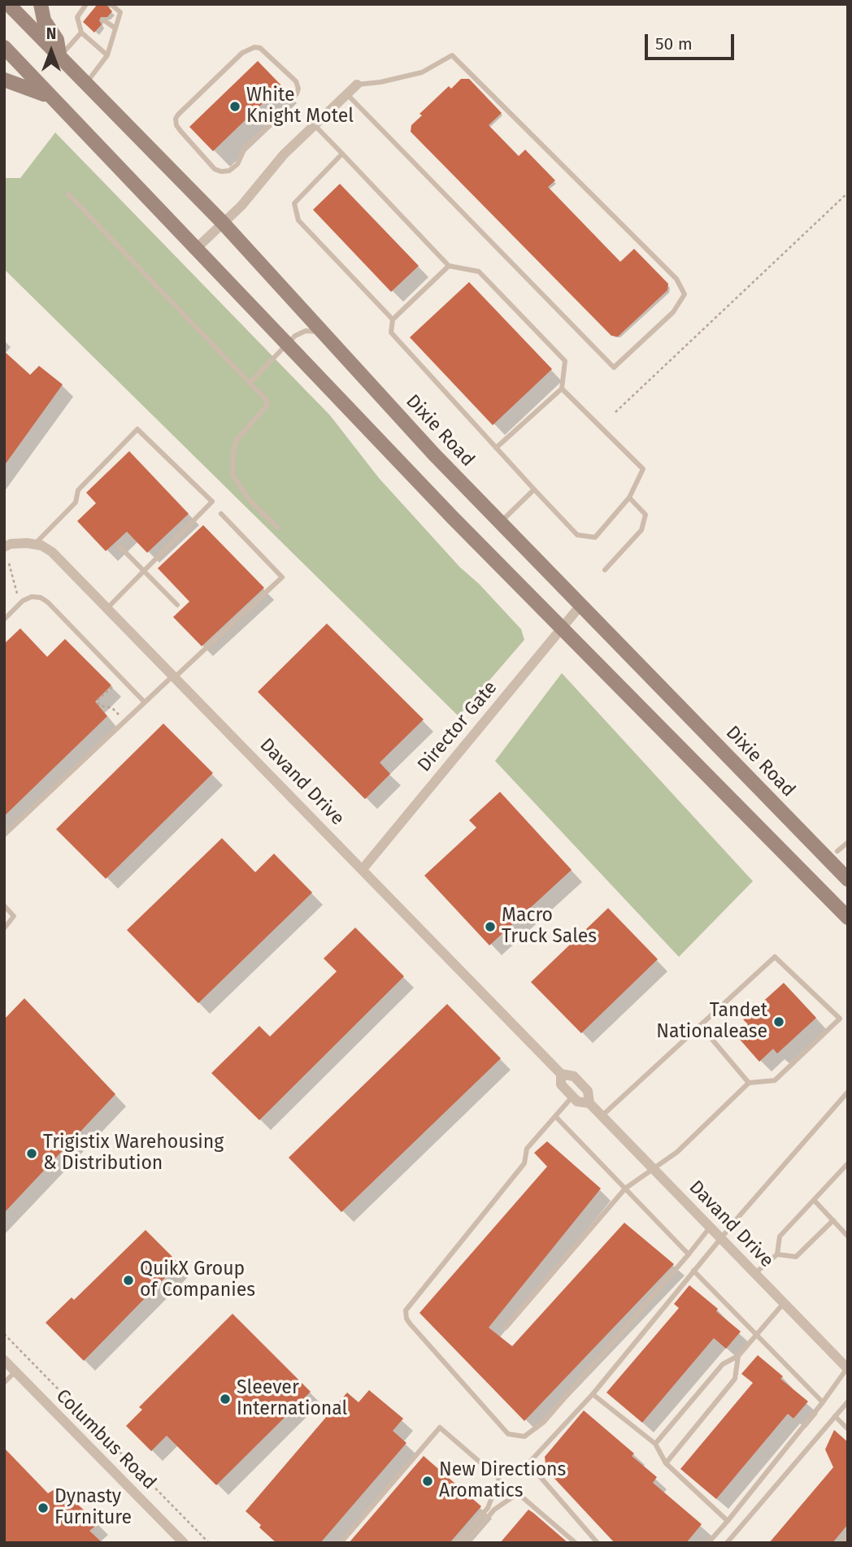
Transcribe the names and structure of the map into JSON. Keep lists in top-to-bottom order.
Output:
{
  "streets": {
    "main road": ["Dixie Road"],
    "street": ["Director Gate", "Davand Drive", "Columbus Road"]
  },
  "crossings": [
    ["Dixie Road", "Director Gate"],
    ["Director Gate", "Davand Drive"]
  ],
  "places": [
    "White Knight Motel",
    "Macro Truck Sales",
    "Tandet Nationalease",
    "Trigistix Warehousing & Distribution",
    "QuikX Group of Companies",
    "Sleever International",
    "New Directions Aromatics",
    "Dynasty Furniture"
  ],
  "scale_bar": "50 m",
  "north": "top"
}
